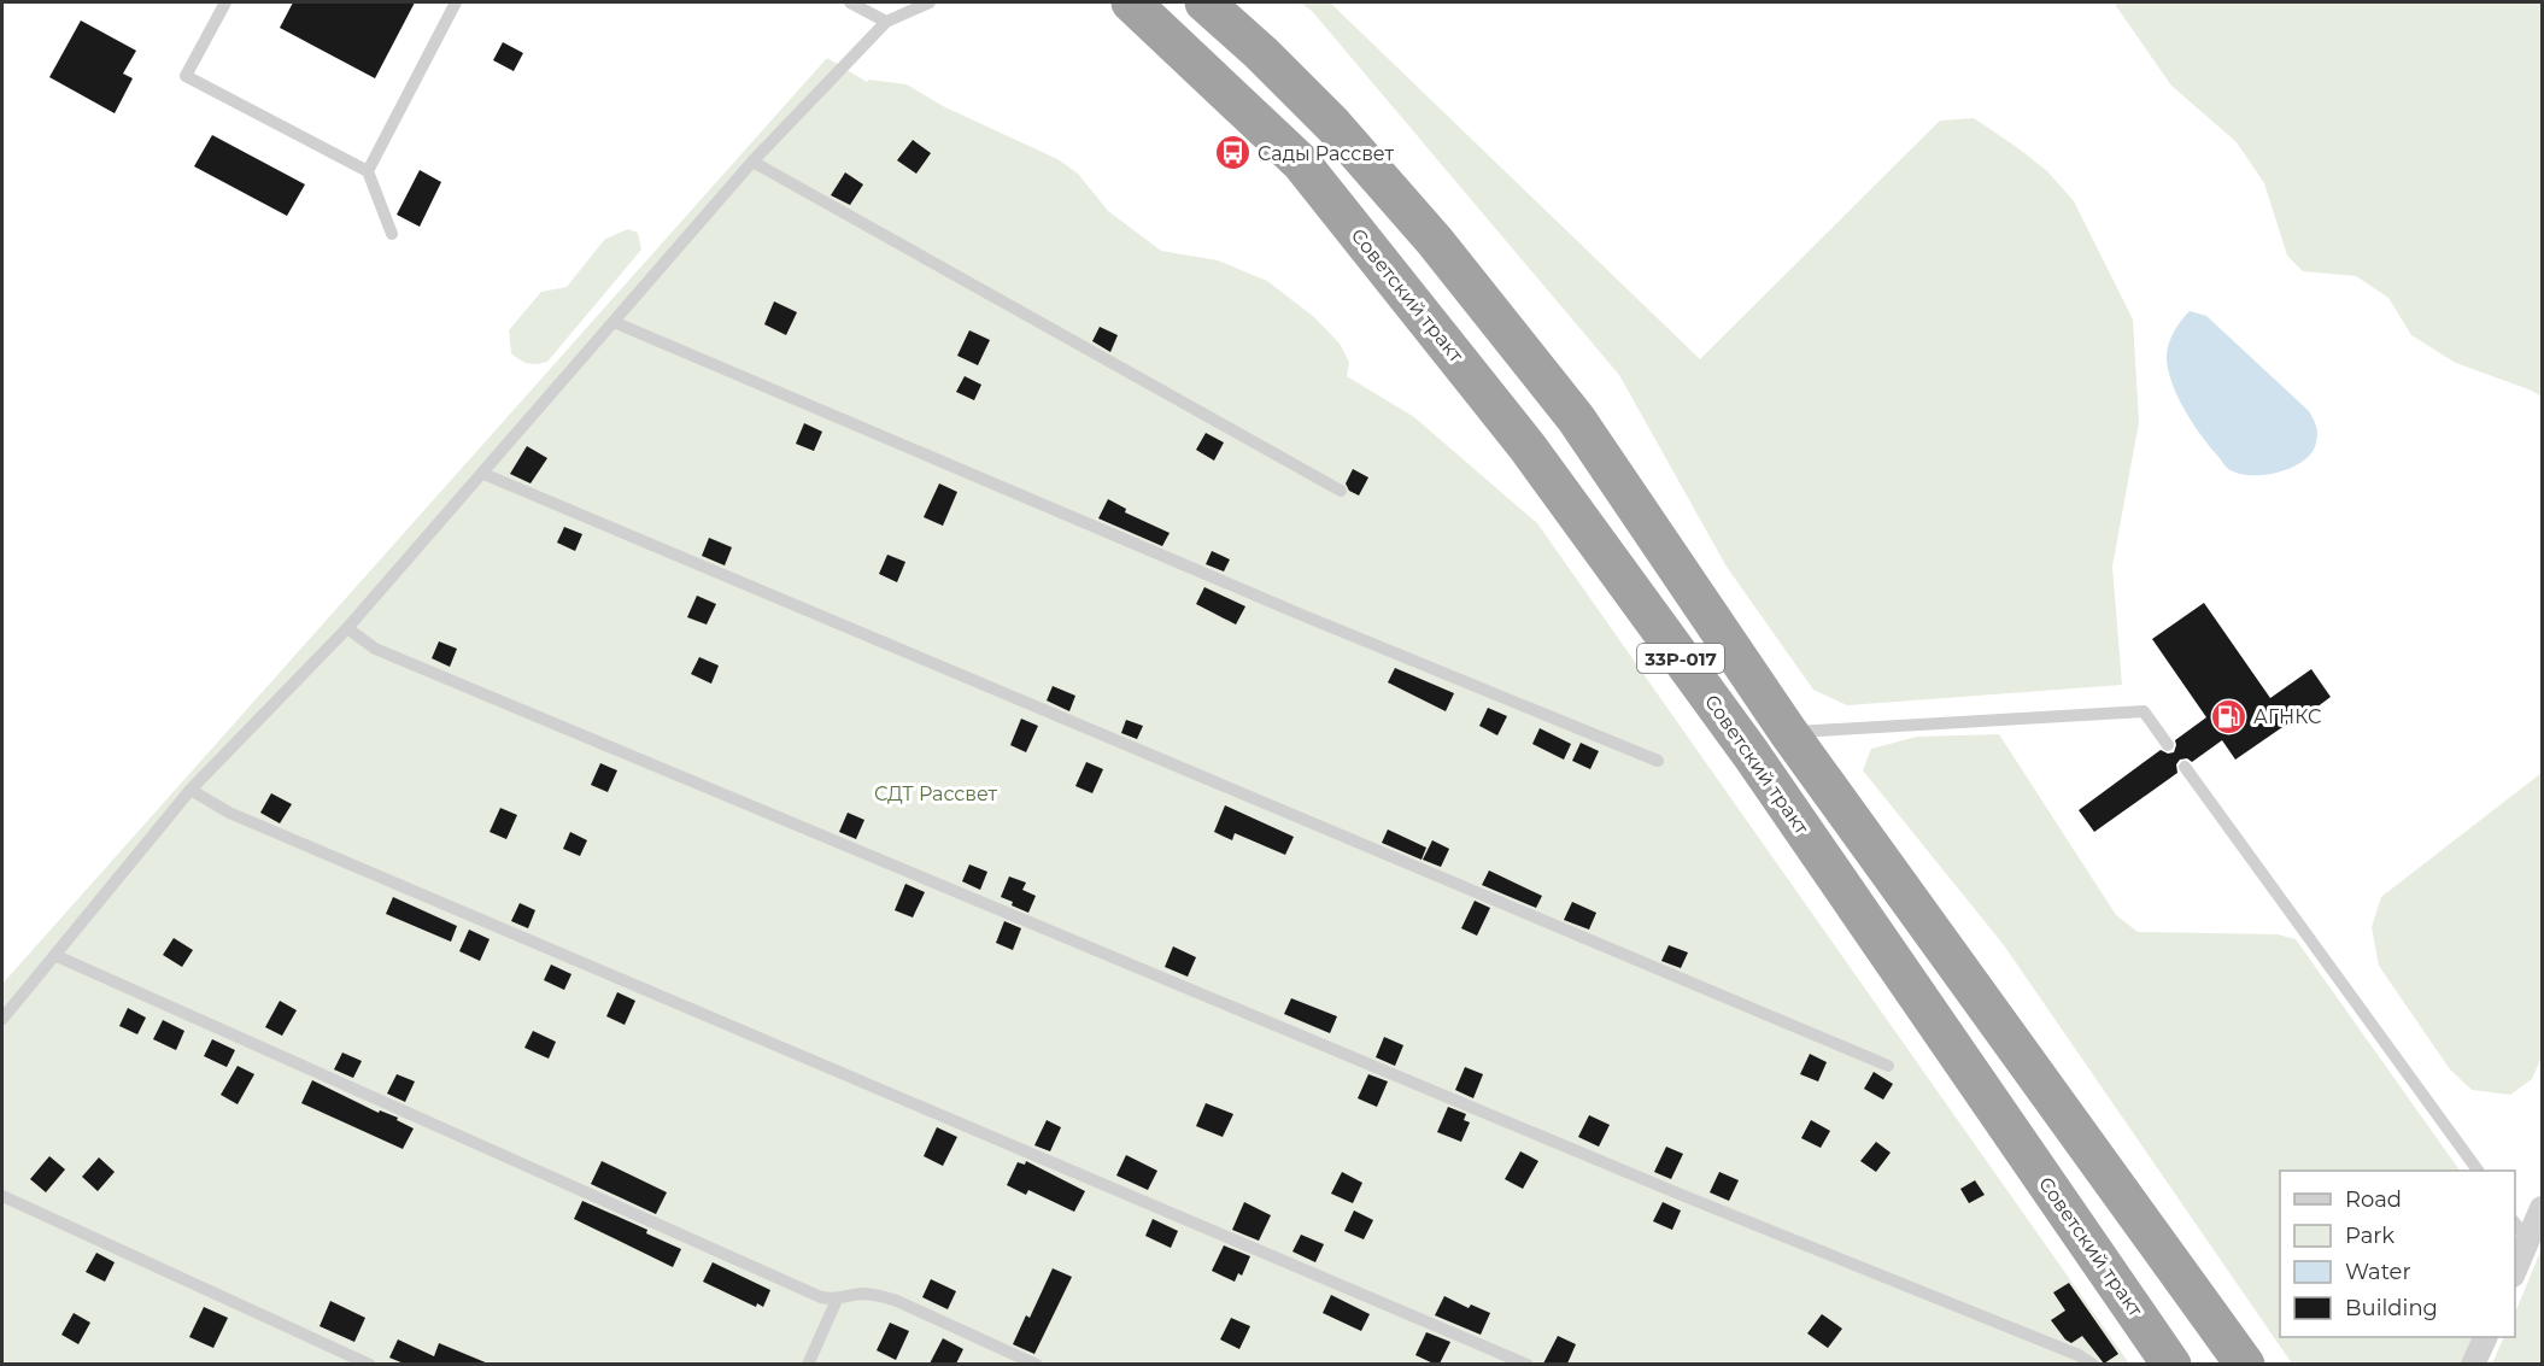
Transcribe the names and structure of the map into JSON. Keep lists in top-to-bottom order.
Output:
{
  "streets": {
    "highway": ["Советский тракт", "33Р-017"]
  },
  "parks": ["СДТ Рассвет"],
  "places": {
    "bus stop": ["Сады Рассвет"],
    "fuel station": ["АГНКС"]
  },
  "legend": [
    "Road",
    "Park",
    "Water",
    "Building"
  ]
}
